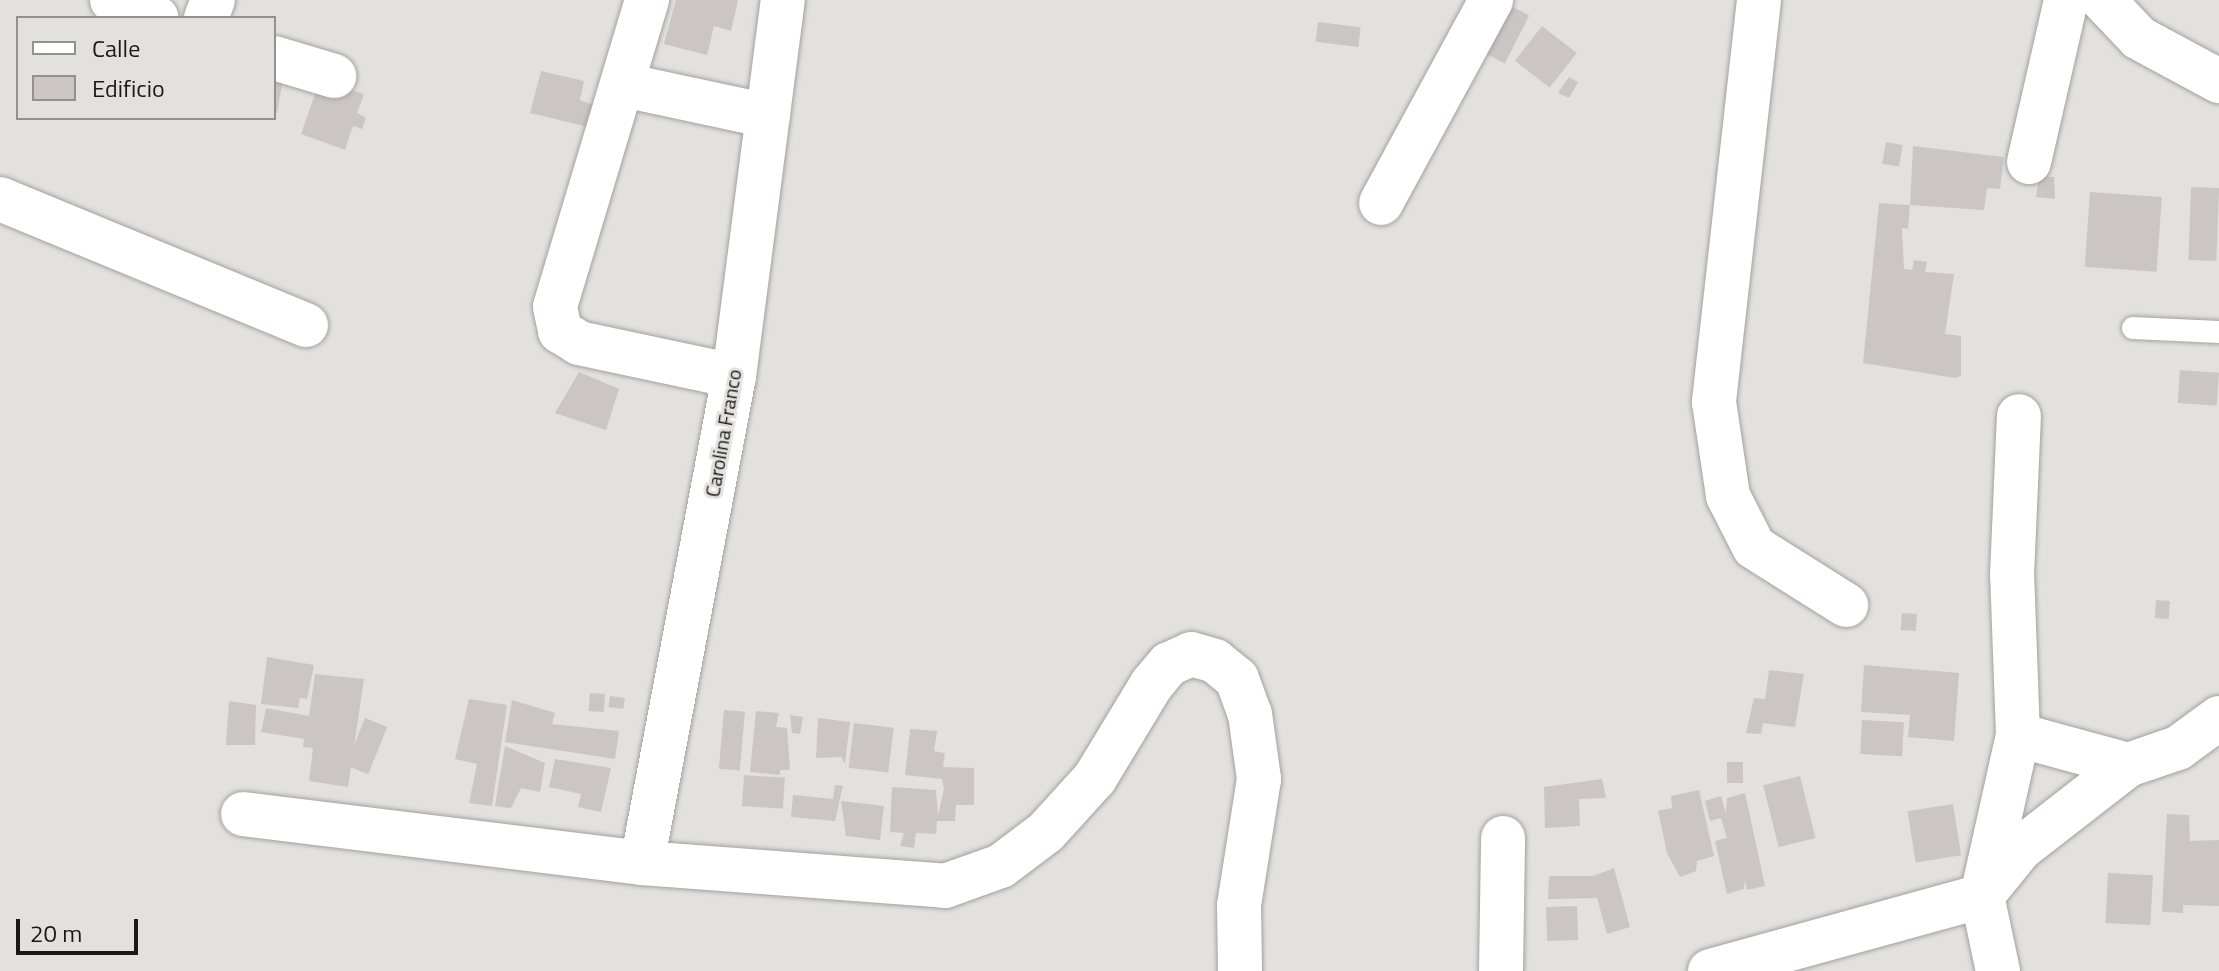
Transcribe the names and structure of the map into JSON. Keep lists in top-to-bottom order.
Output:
{
  "streets": {
    "street": ["Carolina Franco"]
  },
  "legend": ["Calle", "Edificio"],
  "scale_bar": "20 m"
}
